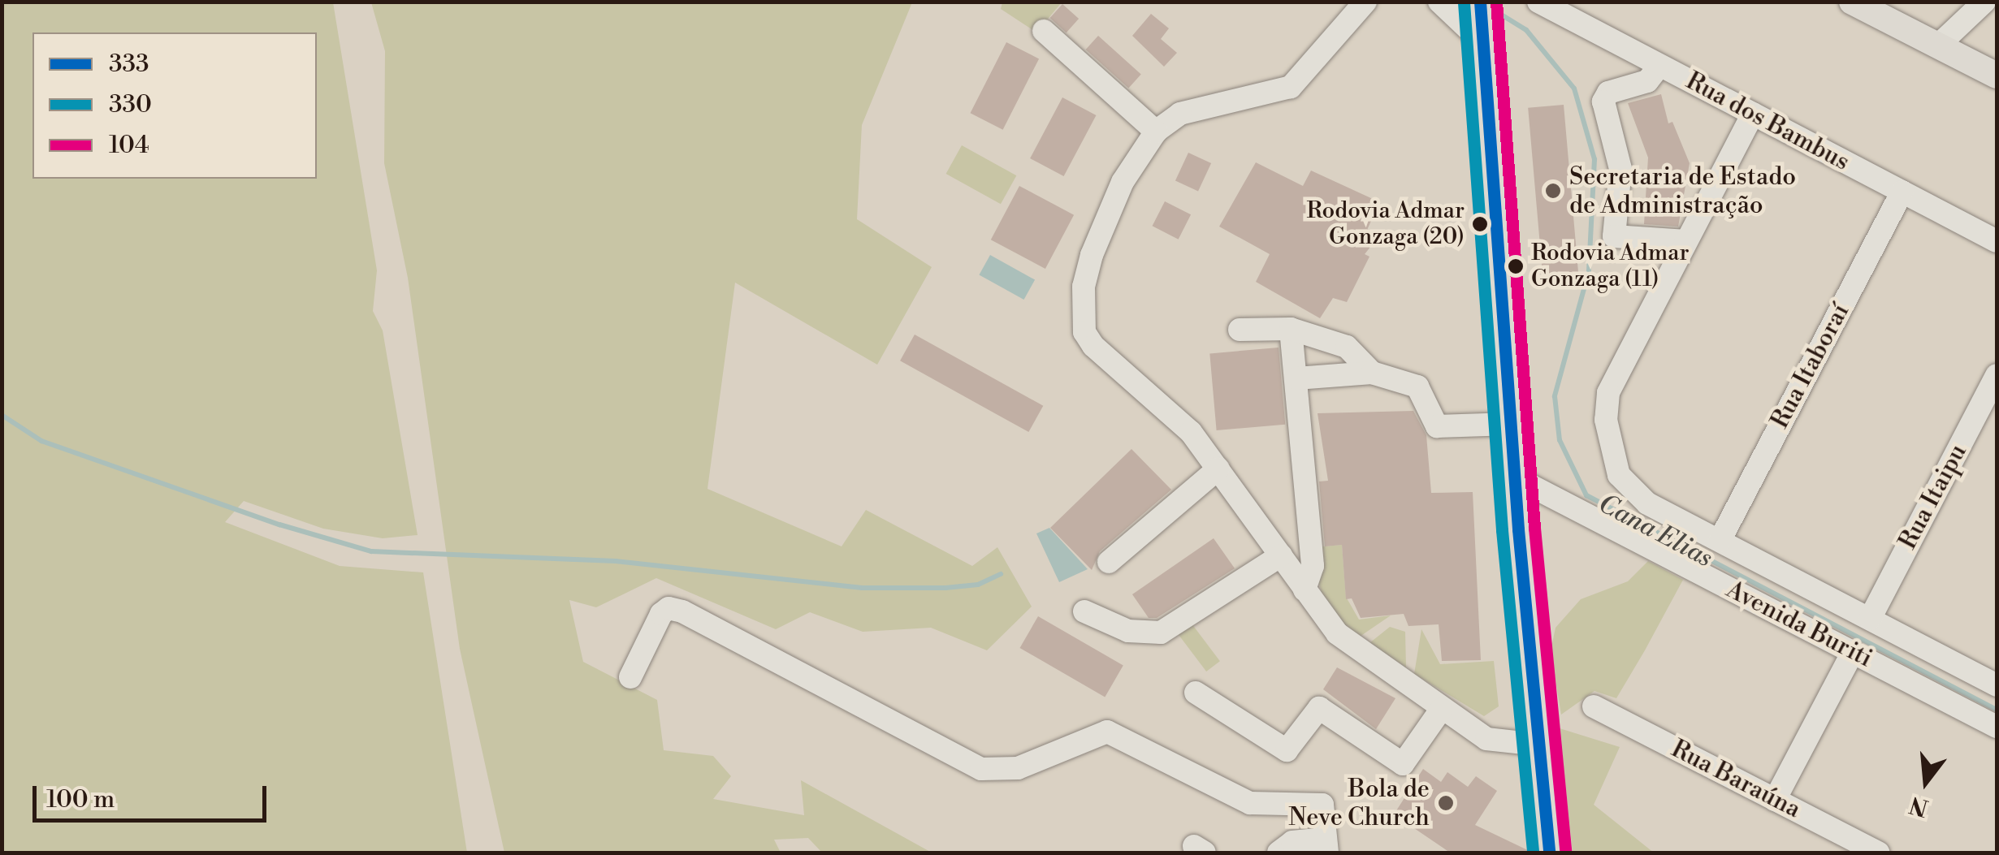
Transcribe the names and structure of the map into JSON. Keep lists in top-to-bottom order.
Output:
{
  "streets": {
    "street": [
      "Rua dos Bambus",
      "Rua Itaboraí",
      "Rua Itaipu",
      "Avenida Buriti",
      "Rua Baraúna"
    ]
  },
  "crossings": [
    ["Rua dos Bambus", "Rua Itaboraí"],
    ["Rua Itaboraí", "Avenida Buriti"],
    ["Rua Itaipu", "Avenida Buriti"]
  ],
  "water": ["Cana Elias"],
  "places": [
    "Secretaria de Estado de Administração",
    "Rodovia Admar Gonzaga (20)",
    "Rodovia Admar Gonzaga (11)",
    "Bola de Neve Church"
  ],
  "lines": ["transit line 333", "transit line 104", "transit line 330"],
  "legend": ["333", "330", "104"],
  "scale_bar": "100 m",
  "north": "bottom"
}
